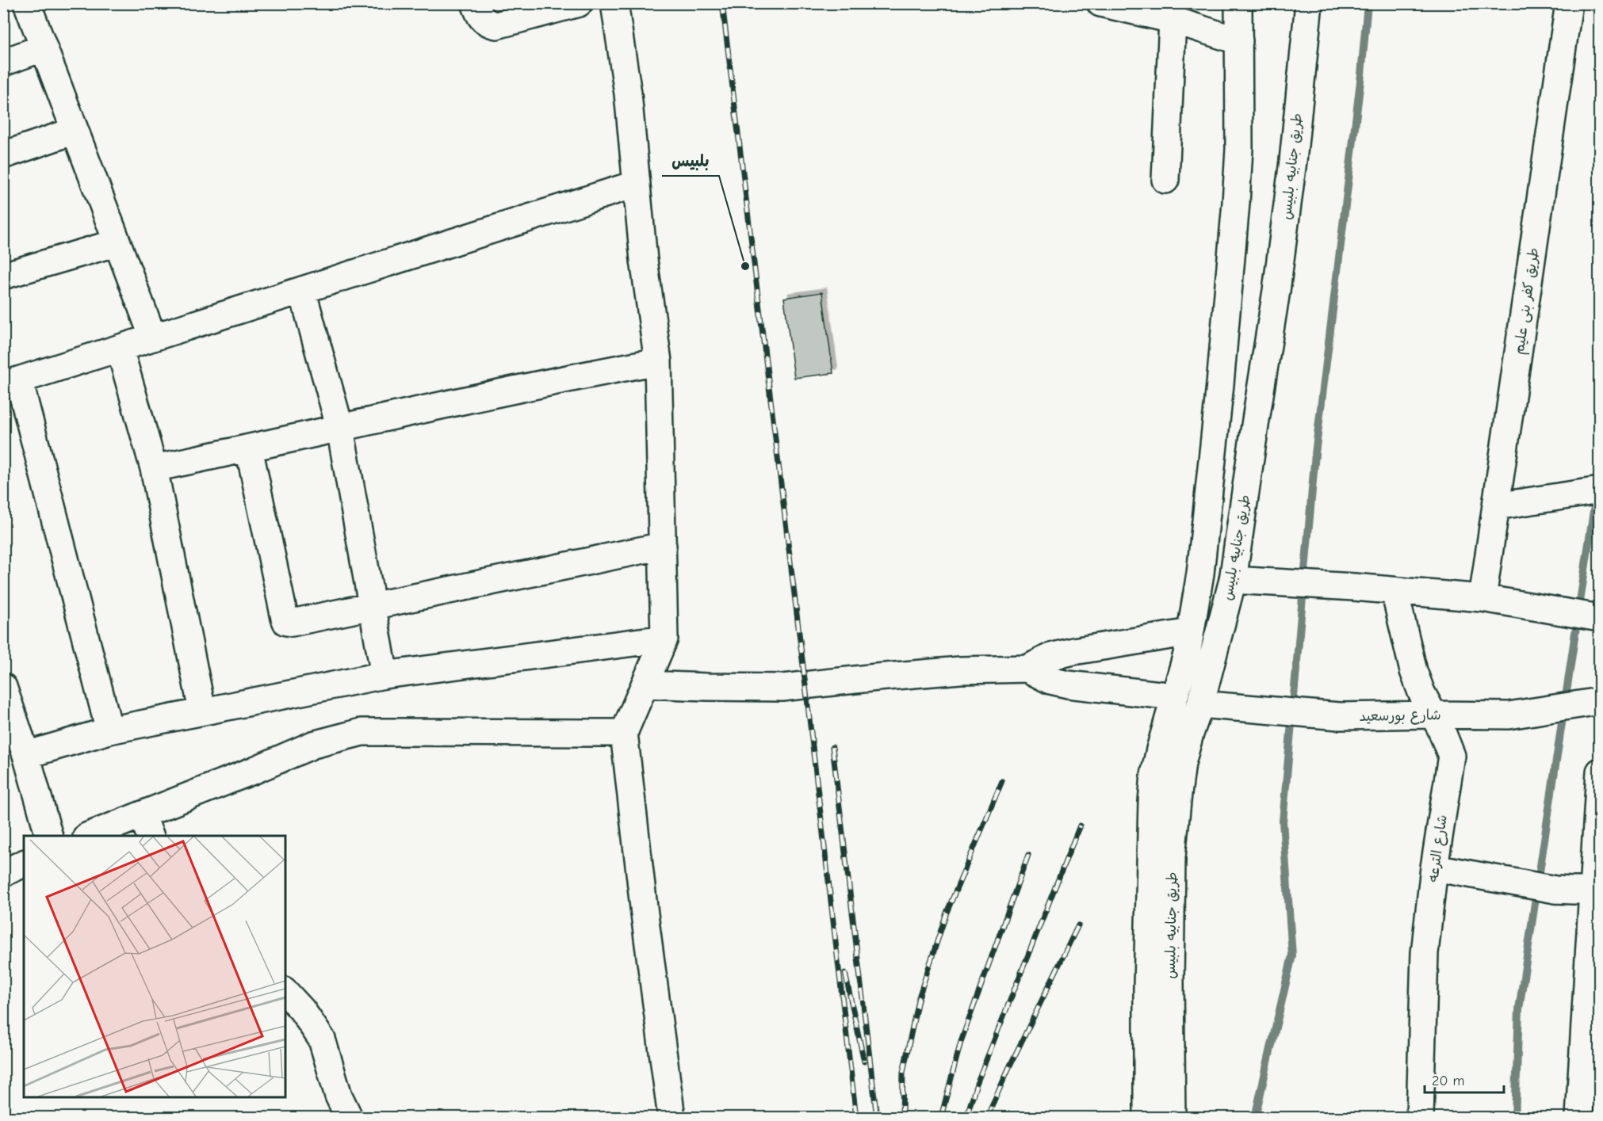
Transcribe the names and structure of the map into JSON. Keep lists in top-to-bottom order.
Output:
{
  "streets": {
    "street": [
      "طريق جنابيه بلبيس",
      "طريق كفر بنى عليم",
      "شارع بورسعيد",
      "شارع الترعه"
    ]
  },
  "crossings": [
    ["طريق جنابيه بلبيس", "شارع بورسعيد"],
    ["شارع بورسعيد", "شارع الترعه"]
  ],
  "places": ["بلبيس"],
  "scale_bar": "20 m"
}
